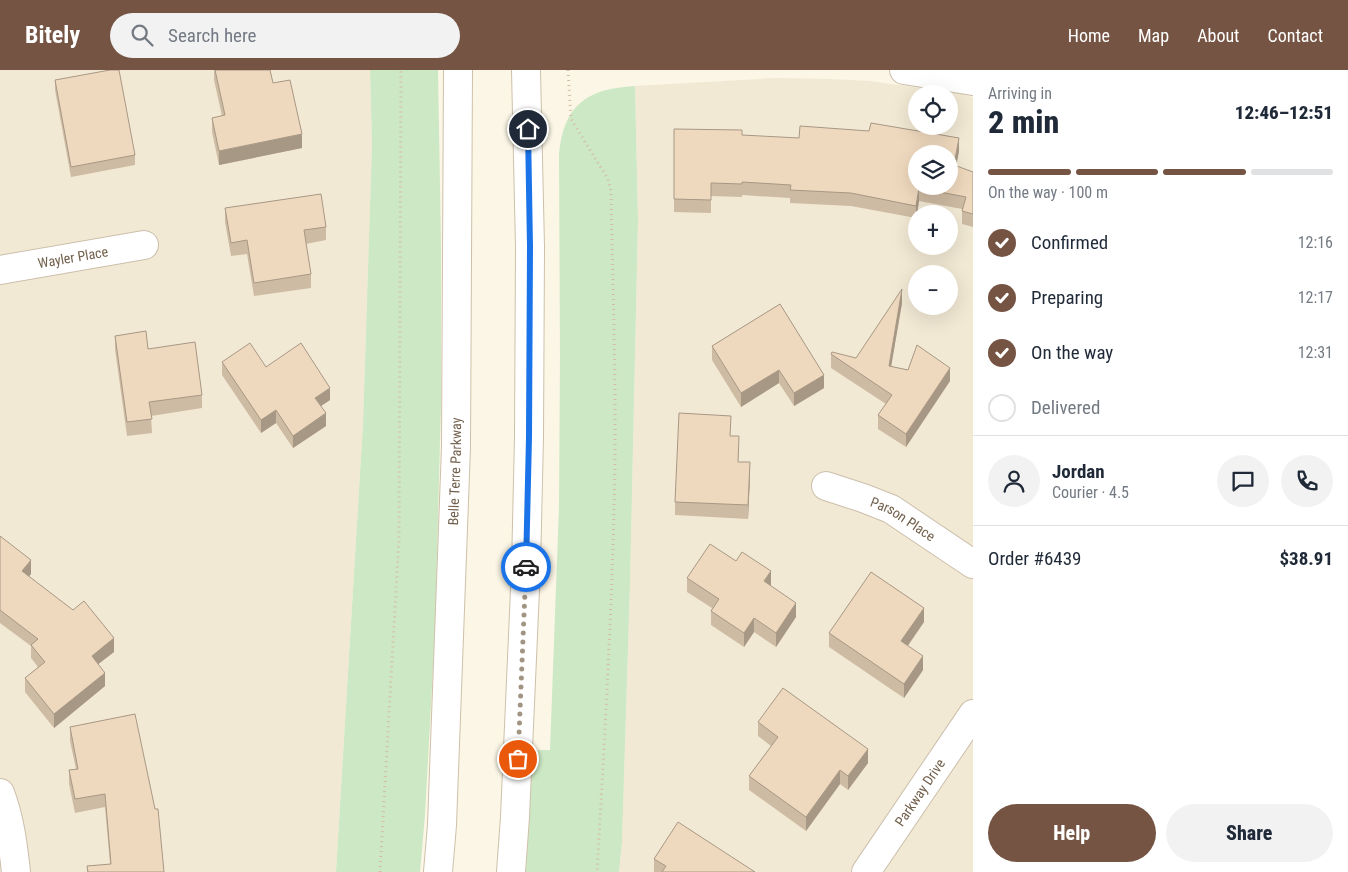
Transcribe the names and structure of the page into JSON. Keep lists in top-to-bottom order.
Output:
{
  "streets": {
    "main road": [
      "Wayler Place",
      "Belle Terre Parkway",
      "Parson Place",
      "Parkway Drive"
    ]
  },
  "page": {
    "header": "Bitely",
    "search": "Search here",
    "nav": [
      "Home",
      "Map",
      "About",
      "Contact"
    ],
    "heading": ["2 min", "Arriving in", "12:46–12:51"],
    "panel": [
      "Jordan",
      "Courier · 4.5",
      "Order #6439",
      "$38.91"
    ],
    "map_buttons": ["+", "−"],
    "bar": "On the way · 100 m",
    "list": [
      ["Confirmed", "12:16"],
      ["Preparing", "12:17"],
      ["On the way", "12:31"],
      "Delivered"
    ],
    "buttons": ["Help", "Share"]
  }
}
